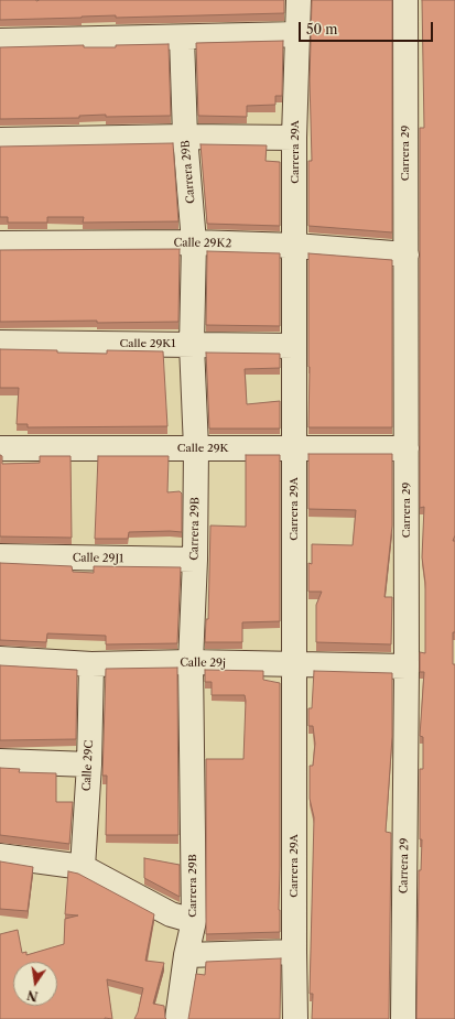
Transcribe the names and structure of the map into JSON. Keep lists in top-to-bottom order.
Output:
{
  "streets": {
    "street": [
      "Carrera 29A",
      "Carrera 29",
      "Carrera 29B",
      "Calle 29K2",
      "Calle 29K1",
      "Calle 29K",
      "Calle 29J1",
      "Calle 29j",
      "Calle 29C"
    ]
  },
  "crossings": [
    ["Carrera 29A", "Calle 29K2"],
    ["Carrera 29A", "Calle 29K1"],
    ["Carrera 29A", "Calle 29K"],
    ["Carrera 29A", "Calle 29j"],
    ["Carrera 29", "Calle 29K2"],
    ["Carrera 29", "Calle 29K"],
    ["Carrera 29", "Calle 29j"],
    ["Carrera 29B", "Calle 29K2"],
    ["Carrera 29B", "Calle 29K1"],
    ["Carrera 29B", "Calle 29K"],
    ["Carrera 29B", "Calle 29J1"],
    ["Carrera 29B", "Calle 29j"],
    ["Calle 29j", "Calle 29C"]
  ],
  "scale_bar": "50 m",
  "north": "bottom"
}
